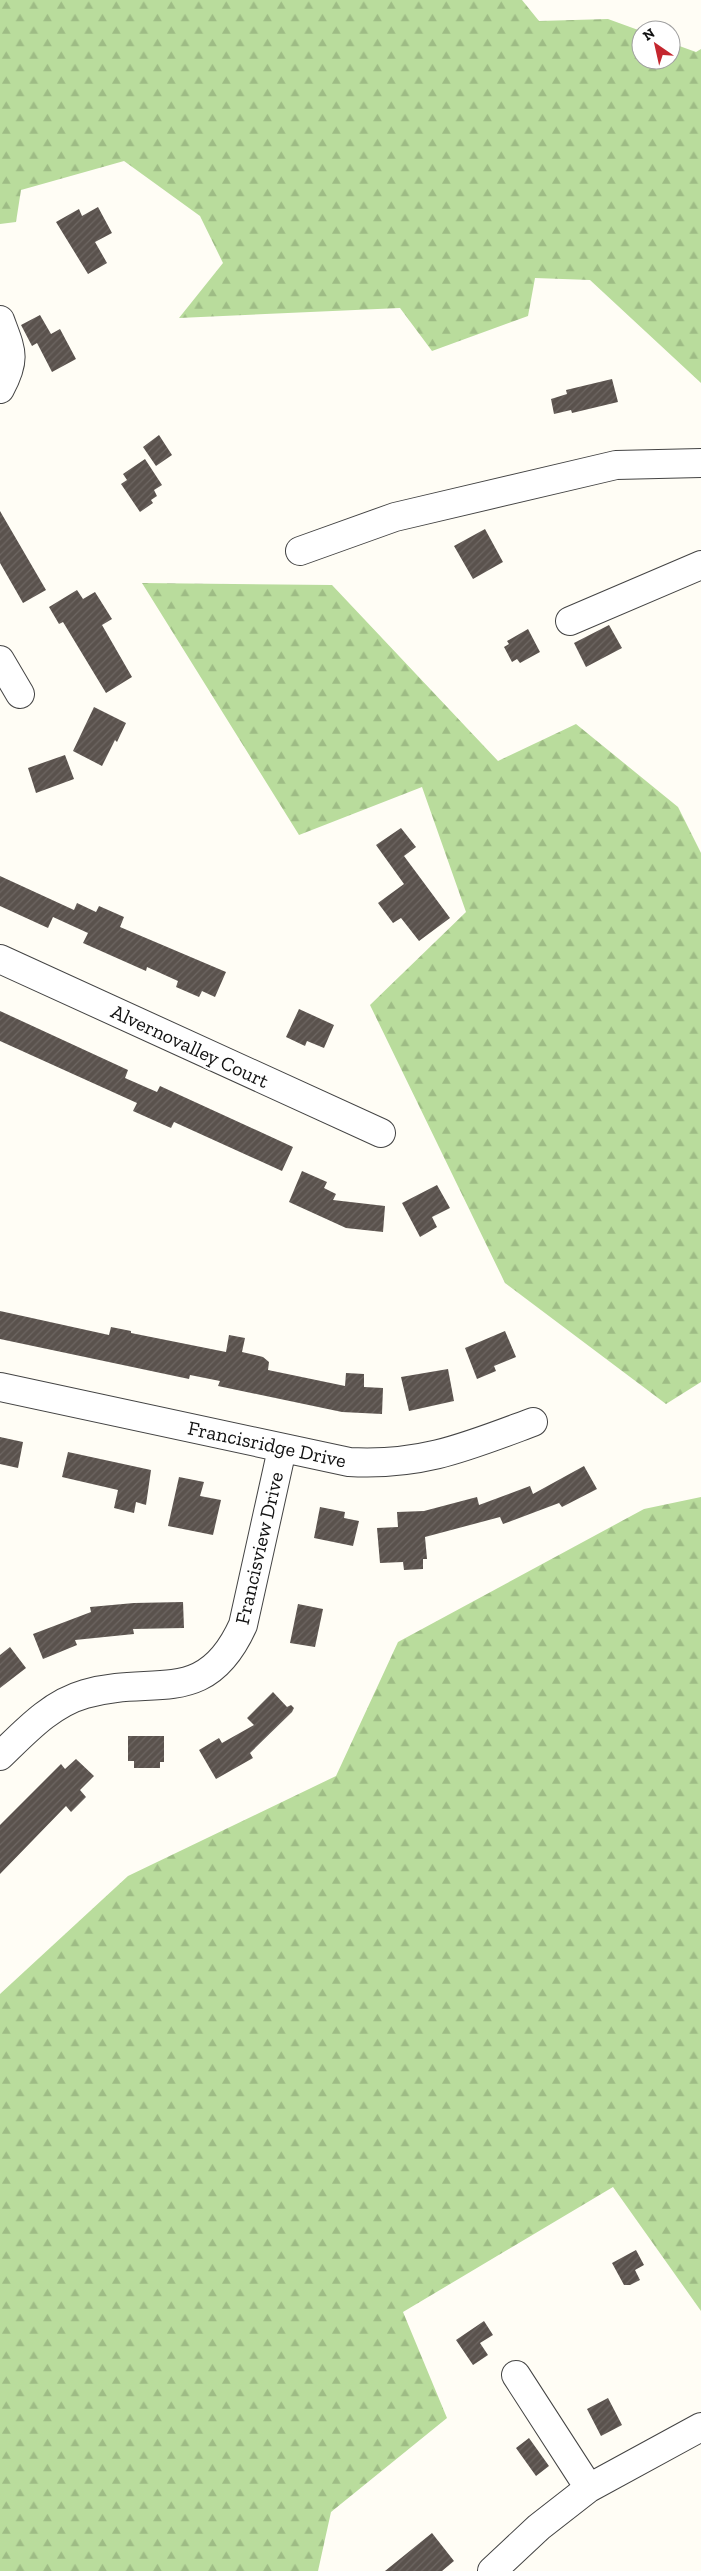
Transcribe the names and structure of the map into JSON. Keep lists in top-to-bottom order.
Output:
{
  "streets": {
    "street": ["Alvernovalley Court", "Francisridge Drive", "Francisview Drive"]
  },
  "crossings": [
    ["Francisridge Drive", "Francisview Drive"]
  ],
  "north": "top left"
}
